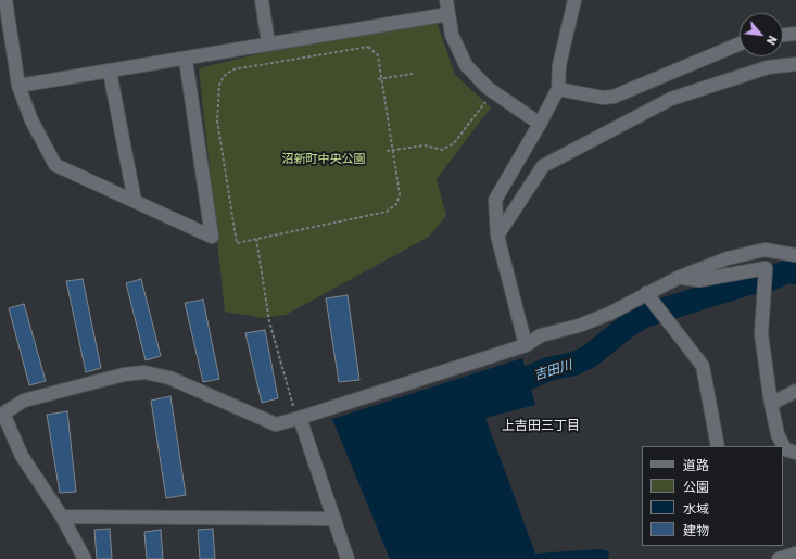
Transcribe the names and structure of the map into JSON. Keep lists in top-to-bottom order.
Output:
{
  "districts": ["上吉田三丁目"],
  "water": ["吉田川"],
  "parks": ["沼新町中央公園"],
  "legend": [
    "道路",
    "公園",
    "水域",
    "建物"
  ],
  "north": "bottom right"
}
